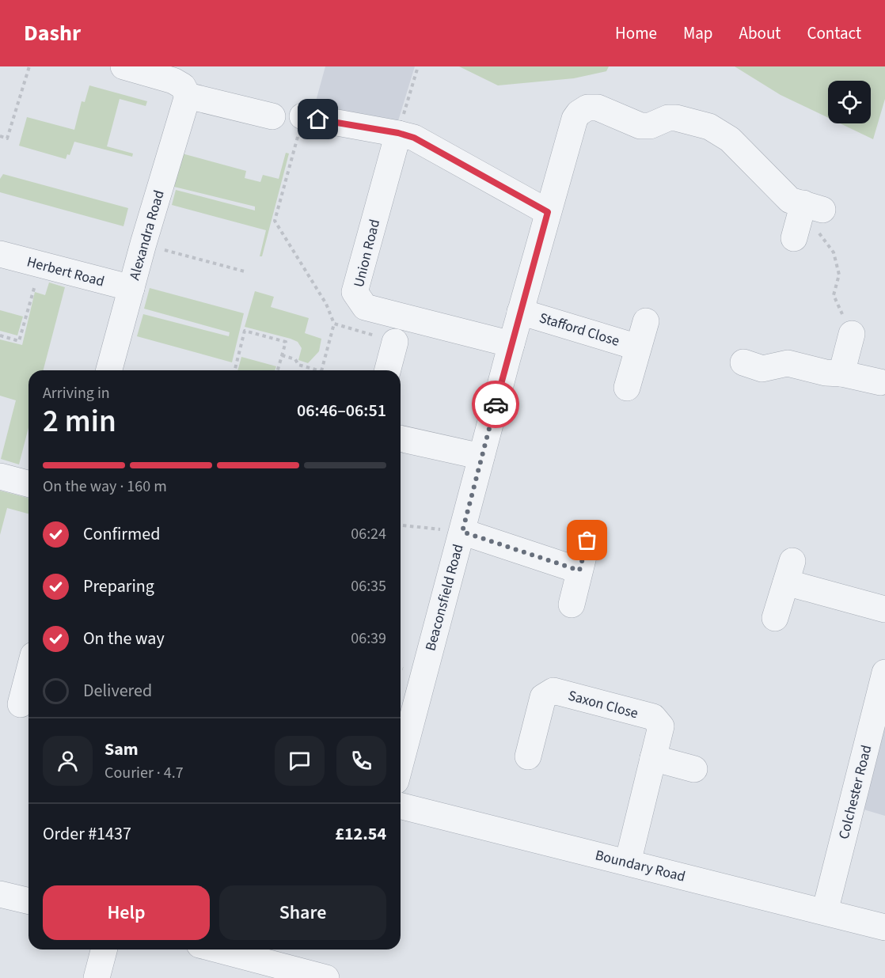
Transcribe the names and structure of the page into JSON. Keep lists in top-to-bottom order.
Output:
{
  "streets": {
    "street": [
      "Alexandra Road",
      "Union Road",
      "Herbert Road",
      "Stafford Close",
      "Beaconsfield Road",
      "Saxon Close",
      "Colchester Road",
      "Boundary Road"
    ]
  },
  "crossings": [
    ["Alexandra Road", "Herbert Road"],
    ["Union Road", "Beaconsfield Road"],
    ["Stafford Close", "Beaconsfield Road"],
    ["Saxon Close", "Boundary Road"],
    ["Colchester Road", "Boundary Road"]
  ],
  "page": {
    "header": "Dashr",
    "nav": [
      "Home",
      "Map",
      "About",
      "Contact"
    ],
    "heading": ["2 min", "Arriving in", "06:46–06:51"],
    "panel": [
      "Sam",
      "Courier · 4.7",
      "Order #1437",
      "£12.54"
    ],
    "bar": "On the way · 160 m",
    "list": [
      ["Confirmed", "06:24"],
      ["Preparing", "06:35"],
      ["On the way", "06:39"],
      "Delivered"
    ],
    "buttons": ["Help", "Share"]
  }
}
